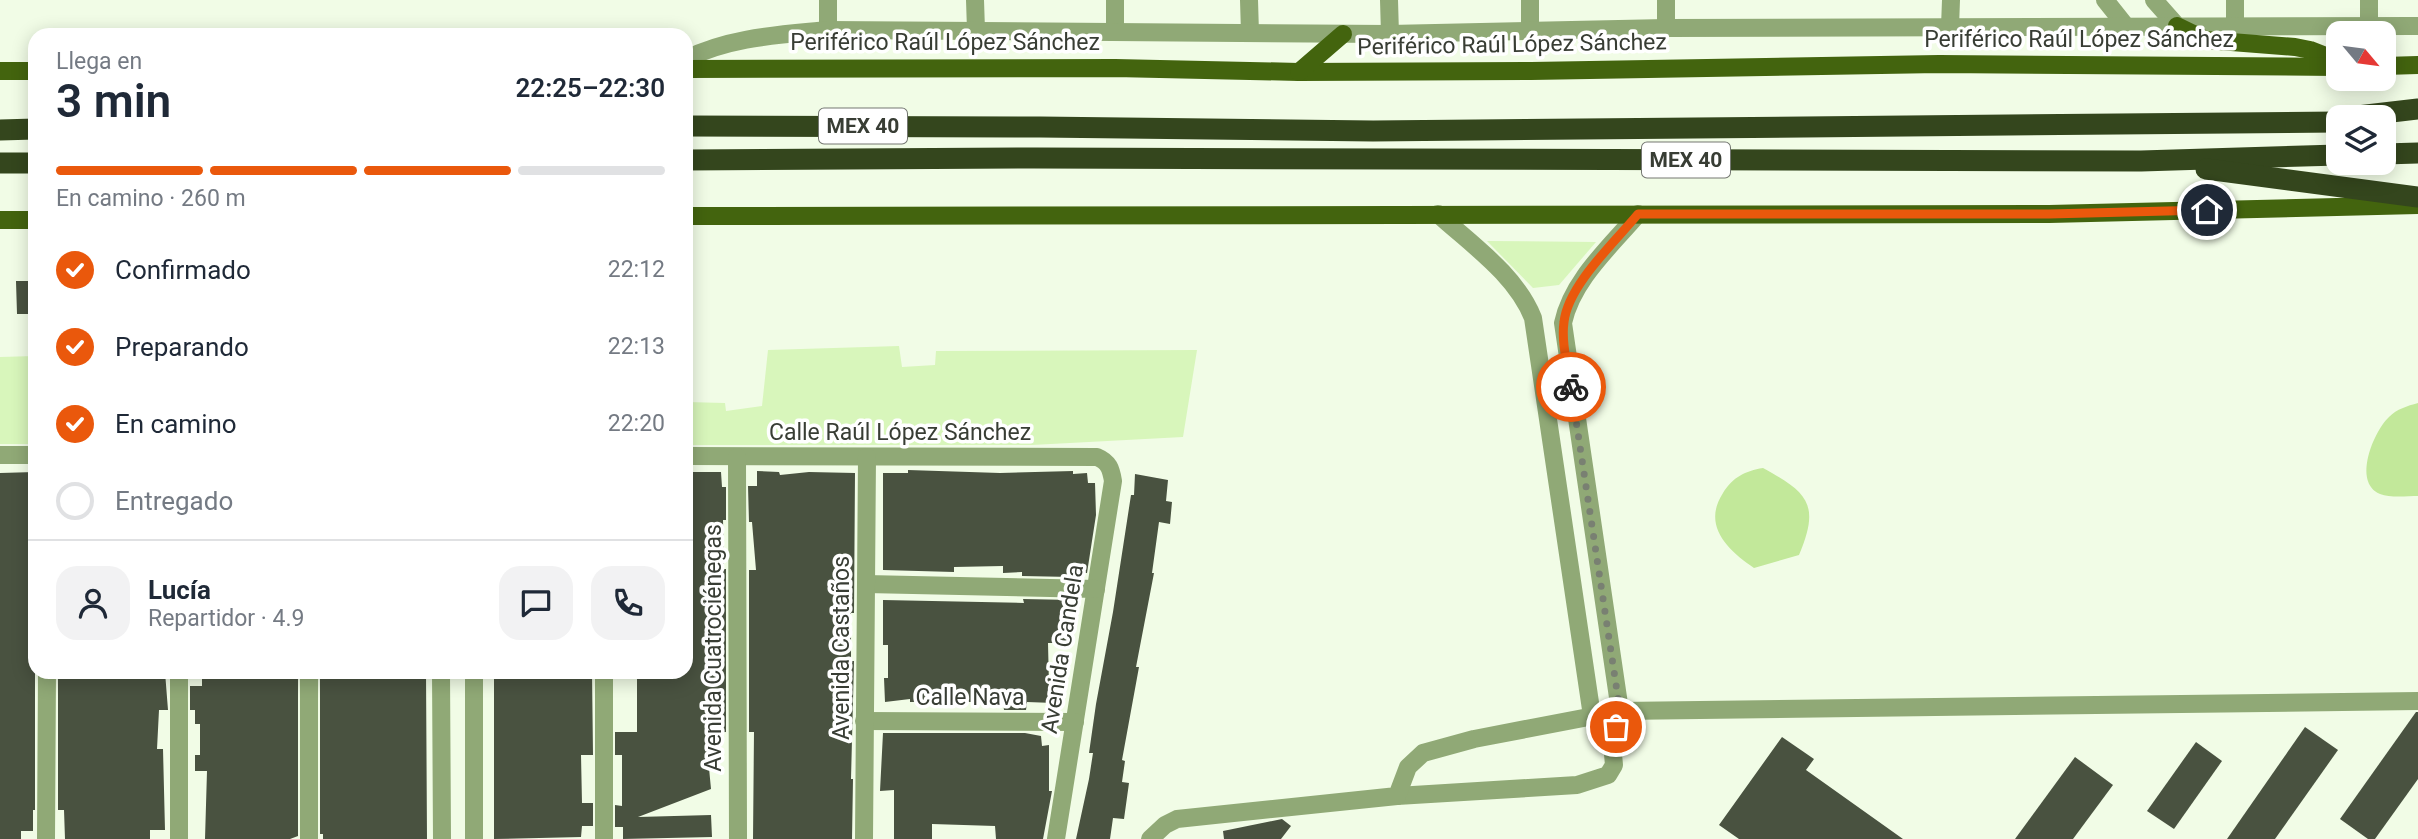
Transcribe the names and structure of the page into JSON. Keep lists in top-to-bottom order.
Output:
{
  "streets": {
    "highway": ["MEX 40"],
    "main road": ["Periférico Raúl López Sánchez"],
    "street": [
      "Calle Raúl López Sánchez",
      "Avenida Cuatrociénegas",
      "Avenida Castaños",
      "Avenida Candela",
      "Calle Nava"
    ]
  },
  "crossings": [
    ["Calle Raúl López Sánchez", "Avenida Cuatrociénegas"],
    ["Calle Raúl López Sánchez", "Avenida Castaños"],
    ["Calle Raúl López Sánchez", "Avenida Candela"],
    ["Avenida Castaños", "Calle Nava"],
    ["Avenida Candela", "Calle Nava"]
  ],
  "north": "bottom right",
  "page": {
    "heading": ["3 min", "Llega en", "22:25–22:30"],
    "panel": ["Lucía", "Repartidor · 4.9"],
    "bar": "En camino · 260 m",
    "list": [
      ["Confirmado", "22:12"],
      ["Preparando", "22:13"],
      ["En camino", "22:20"],
      "Entregado"
    ]
  }
}
